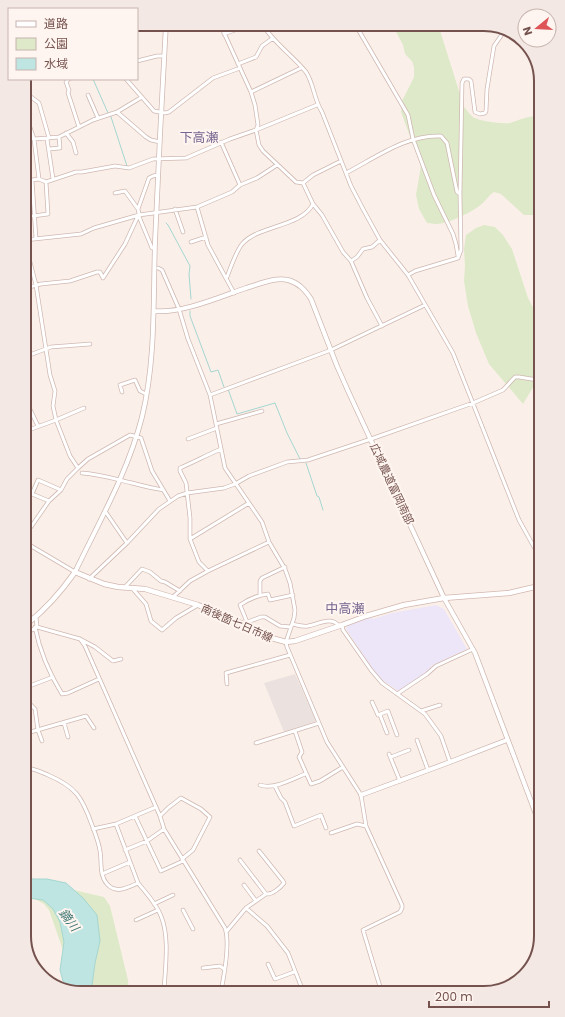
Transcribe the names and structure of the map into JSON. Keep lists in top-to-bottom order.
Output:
{
  "streets": {
    "main road": ["南後箇七日市線"],
    "street": ["広域農道富岡南部"]
  },
  "crossings": [
    ["広域農道富岡南部", "南後箇七日市線"]
  ],
  "districts": ["下高瀬", "中高瀬"],
  "water": ["鏑川"],
  "legend": ["道路", "公園", "水域"],
  "scale_bar": "200 m",
  "north": "left"
}
